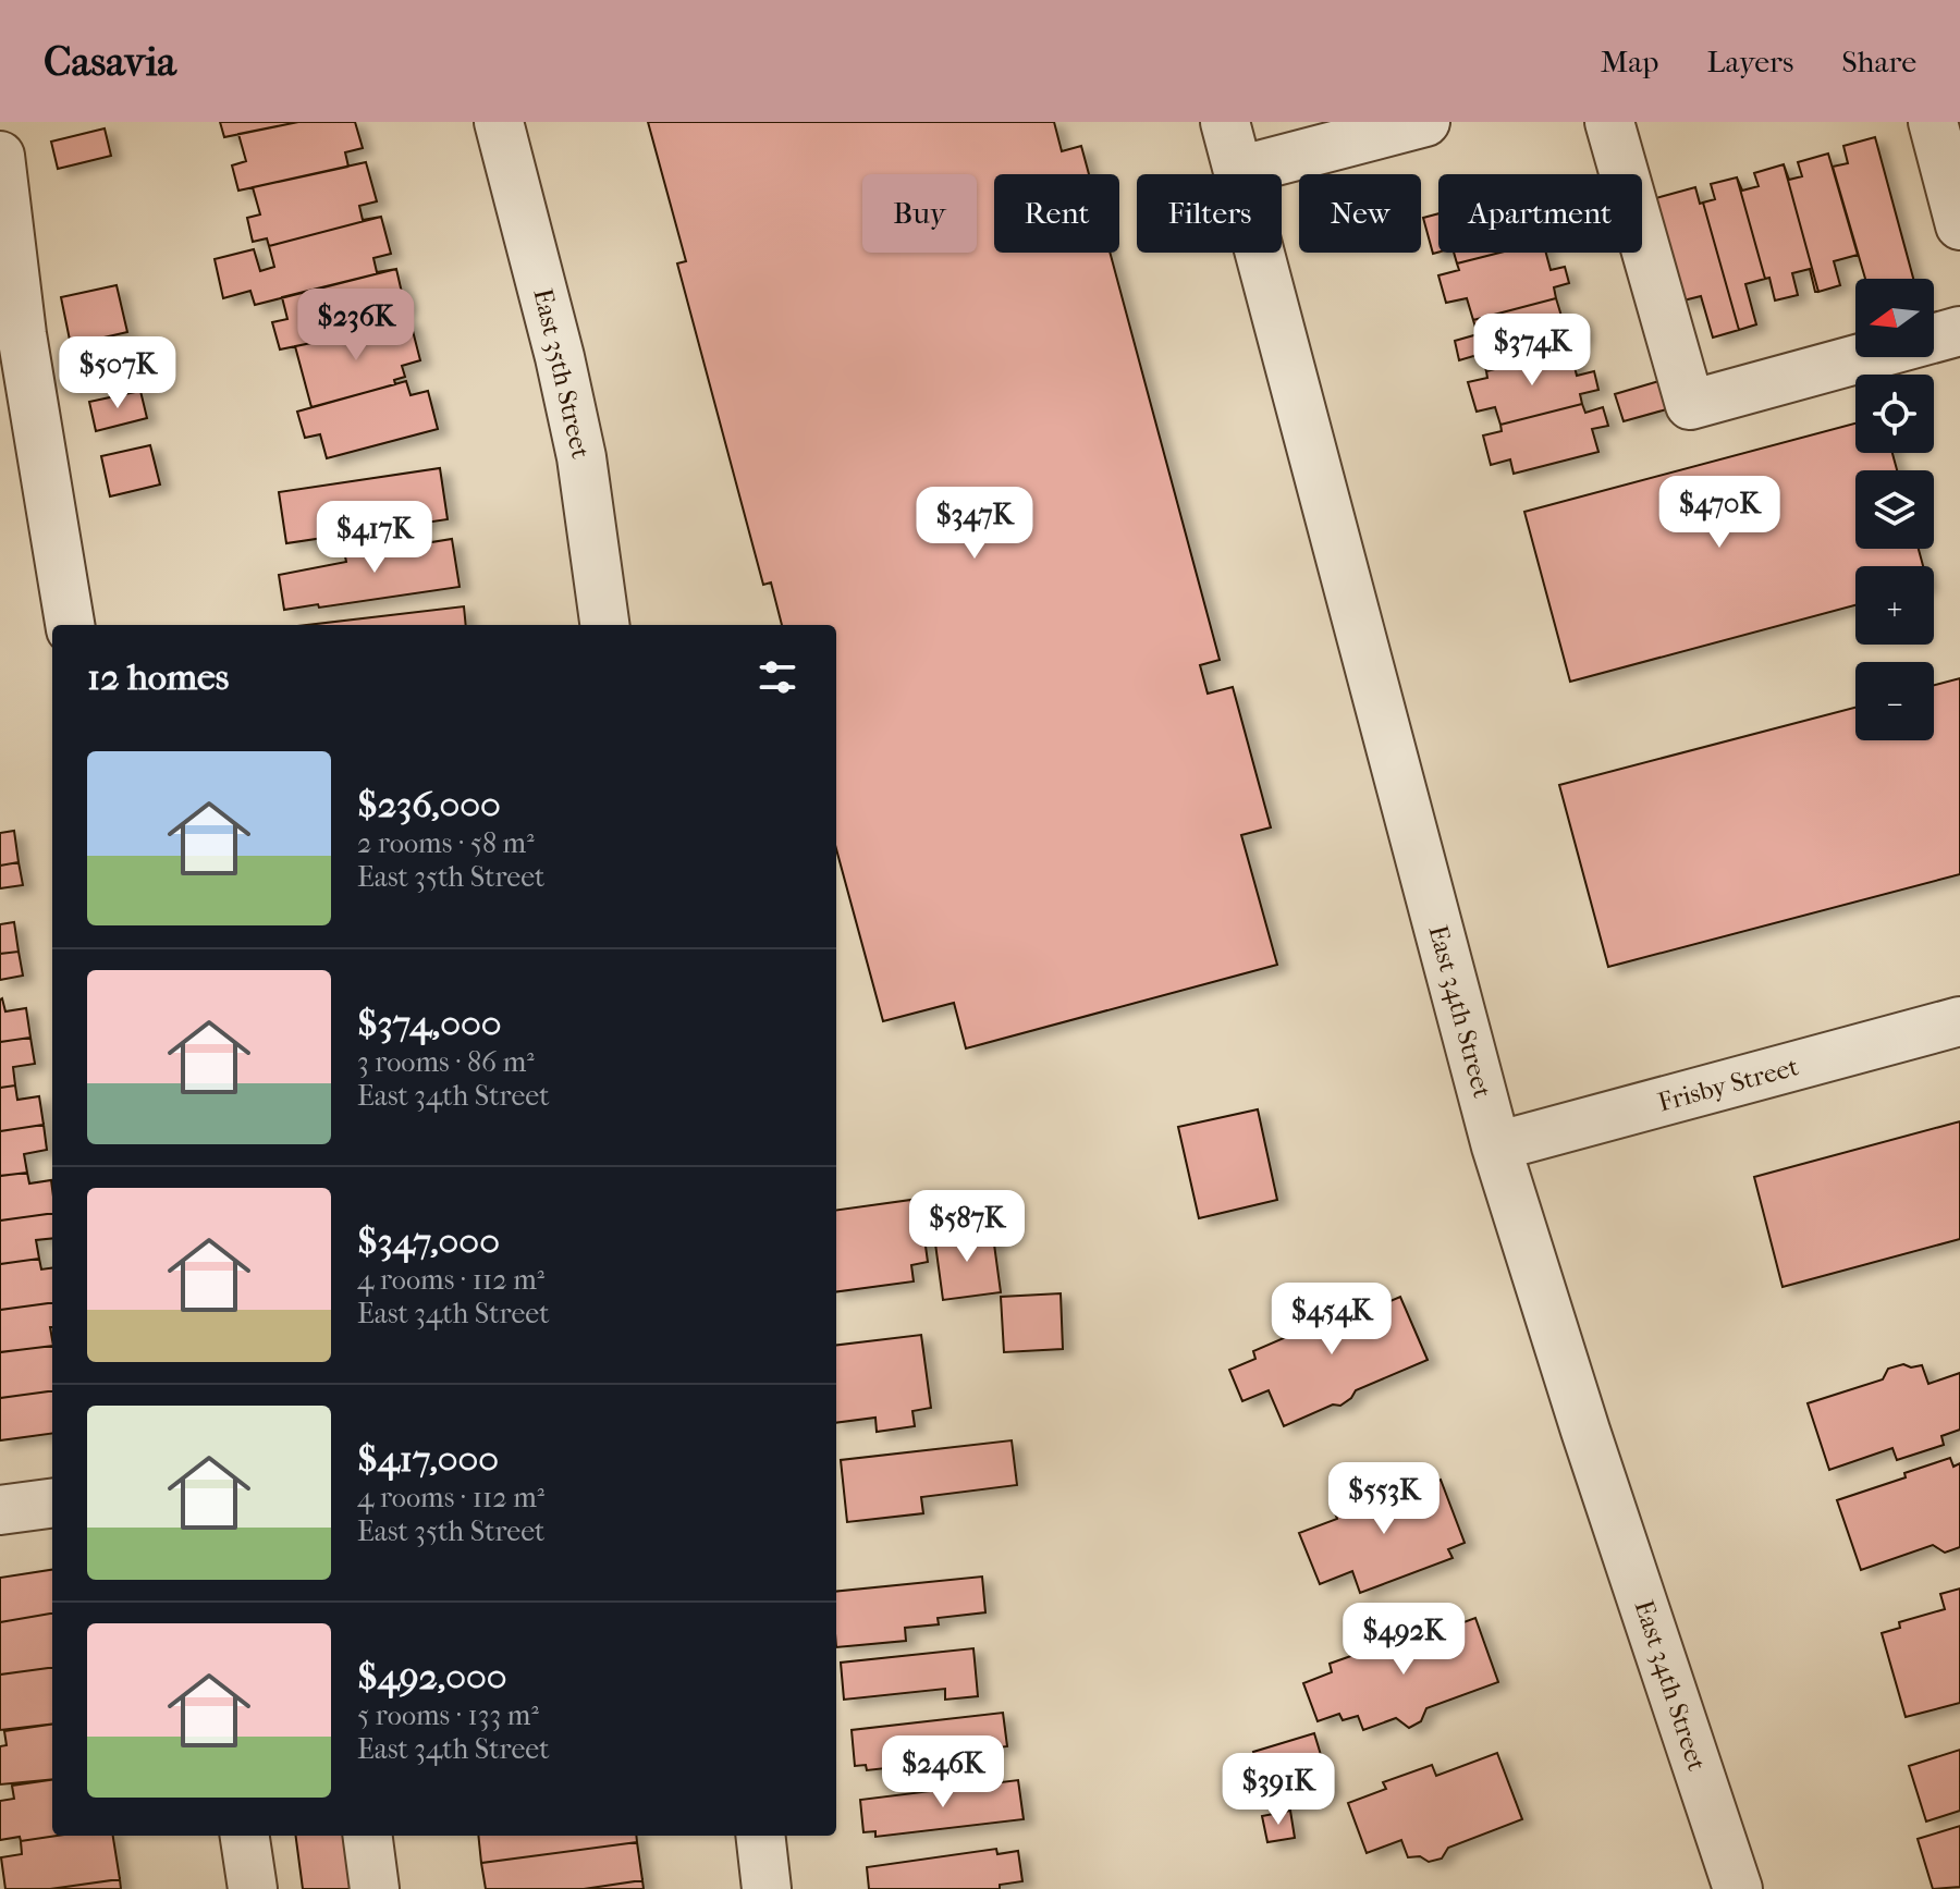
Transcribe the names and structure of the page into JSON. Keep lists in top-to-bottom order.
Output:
{
  "streets": {
    "street": ["East 35th Street", "East 34th Street", "Frisby Street"]
  },
  "crossings": [
    ["East 34th Street", "Frisby Street"]
  ],
  "north": "left",
  "page": {
    "header": "Casavia",
    "nav": ["Map", "Layers", "Share"],
    "chip": [
      "Buy",
      "Rent",
      "Filters",
      "New",
      "Apartment"
    ],
    "map_buttons": ["+", "−"],
    "price": [
      "$236K",
      "$374K",
      "$507K",
      "$470K",
      "$347K",
      "$417K",
      "$587K",
      "$454K",
      "$553K",
      "$492K",
      "$246K",
      "$391K"
    ],
    "heading": "12 homes",
    "list": [
      {
        "name": "$236,000",
        "note": "2 rooms · 58 m² · East 35th Street"
      },
      {
        "name": "$374,000",
        "note": "3 rooms · 86 m² · East 34th Street"
      },
      {
        "name": "$347,000",
        "note": "4 rooms · 112 m² · East 34th Street"
      },
      {
        "name": "$417,000",
        "note": "4 rooms · 112 m² · East 35th Street"
      },
      {
        "name": "$492,000",
        "note": "5 rooms · 133 m² · East 34th Street"
      }
    ]
  }
}
